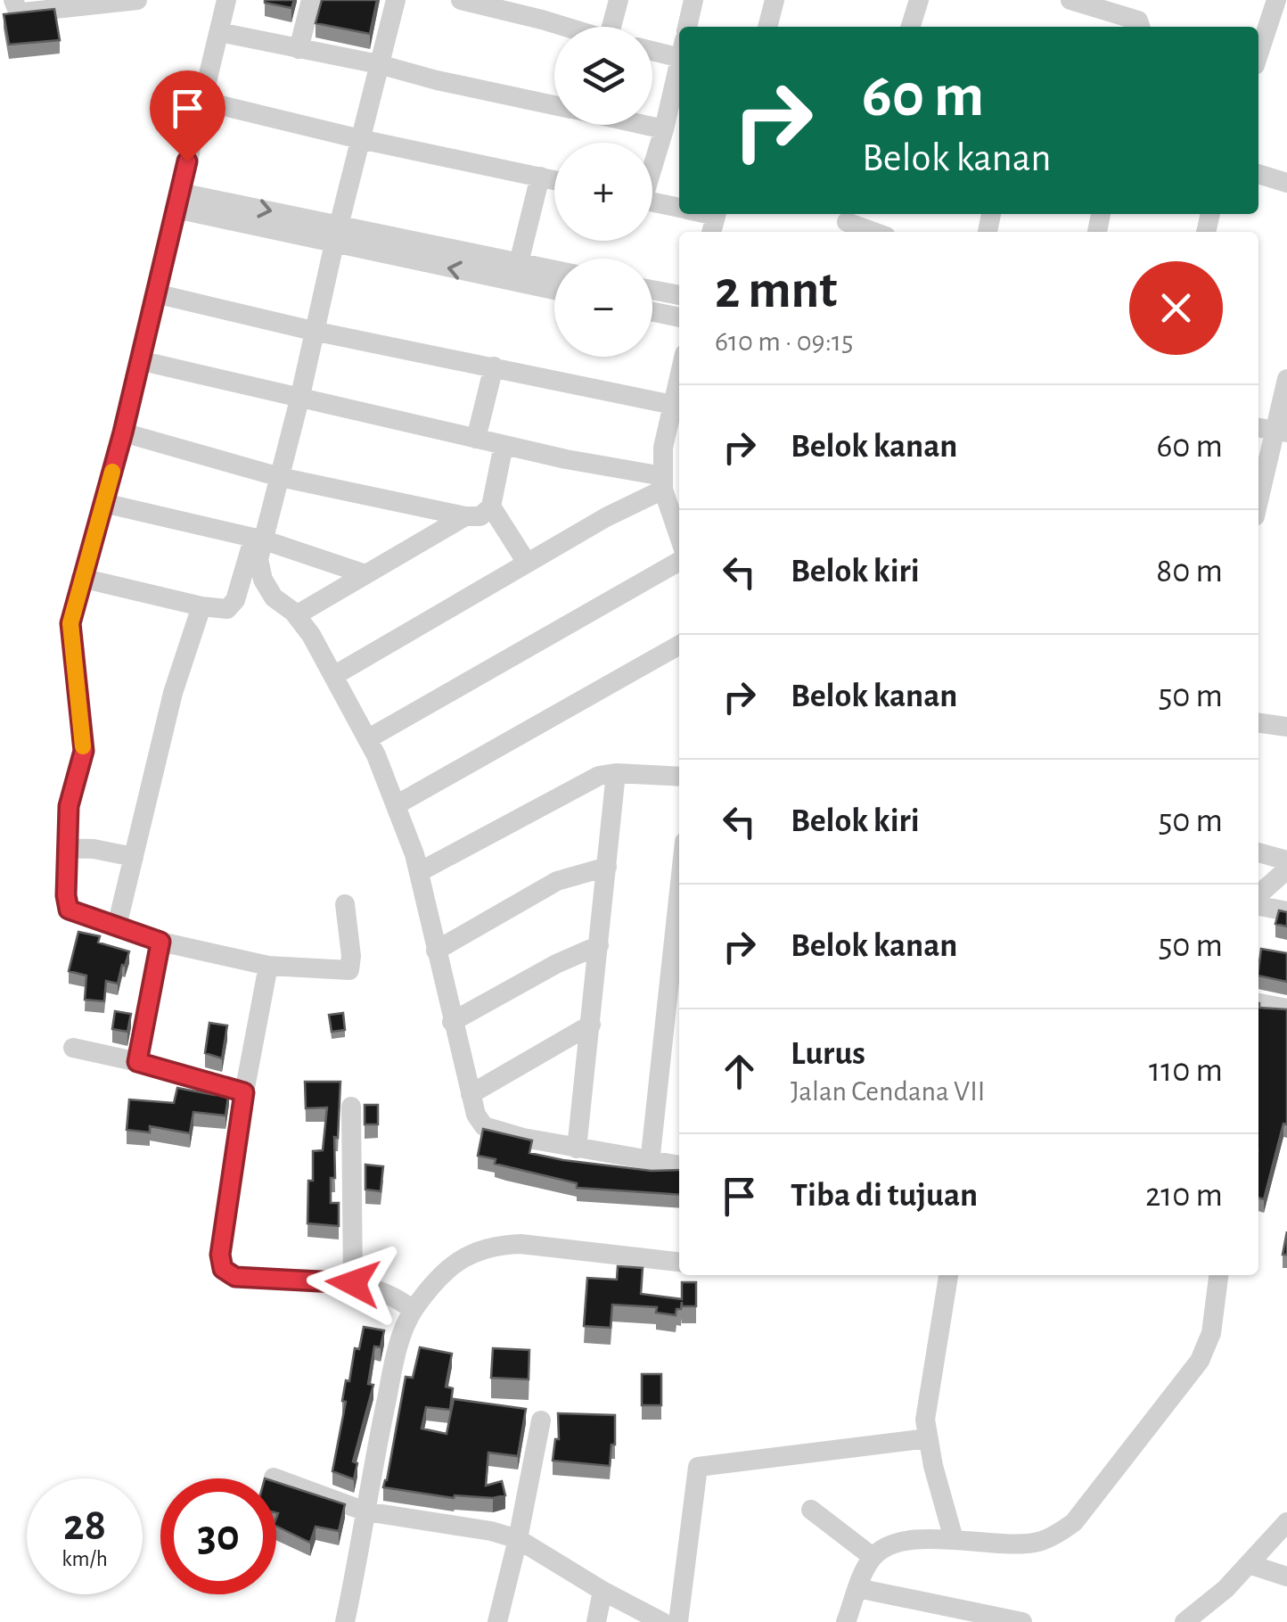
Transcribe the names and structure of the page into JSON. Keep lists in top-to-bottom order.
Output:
{
  "page": {
    "map_buttons": ["+", "−"],
    "turn": ["60 m", "Belok kanan"],
    "heading": ["2 mnt", "610 m · 09:15"],
    "list": [
      {
        "name": "Belok kanan",
        "value": "60 m"
      },
      {
        "name": "Belok kiri",
        "value": "80 m"
      },
      {
        "name": "Belok kanan",
        "value": "50 m"
      },
      {
        "name": "Belok kiri",
        "value": "50 m"
      },
      {
        "name": "Belok kanan",
        "value": "50 m"
      },
      {
        "name": "Lurus",
        "note": "Jalan Cendana VII",
        "value": "110 m"
      },
      {
        "name": "Tiba di tujuan",
        "value": "210 m"
      }
    ],
    "speed": "28 km/h",
    "limit": "30"
  }
}
